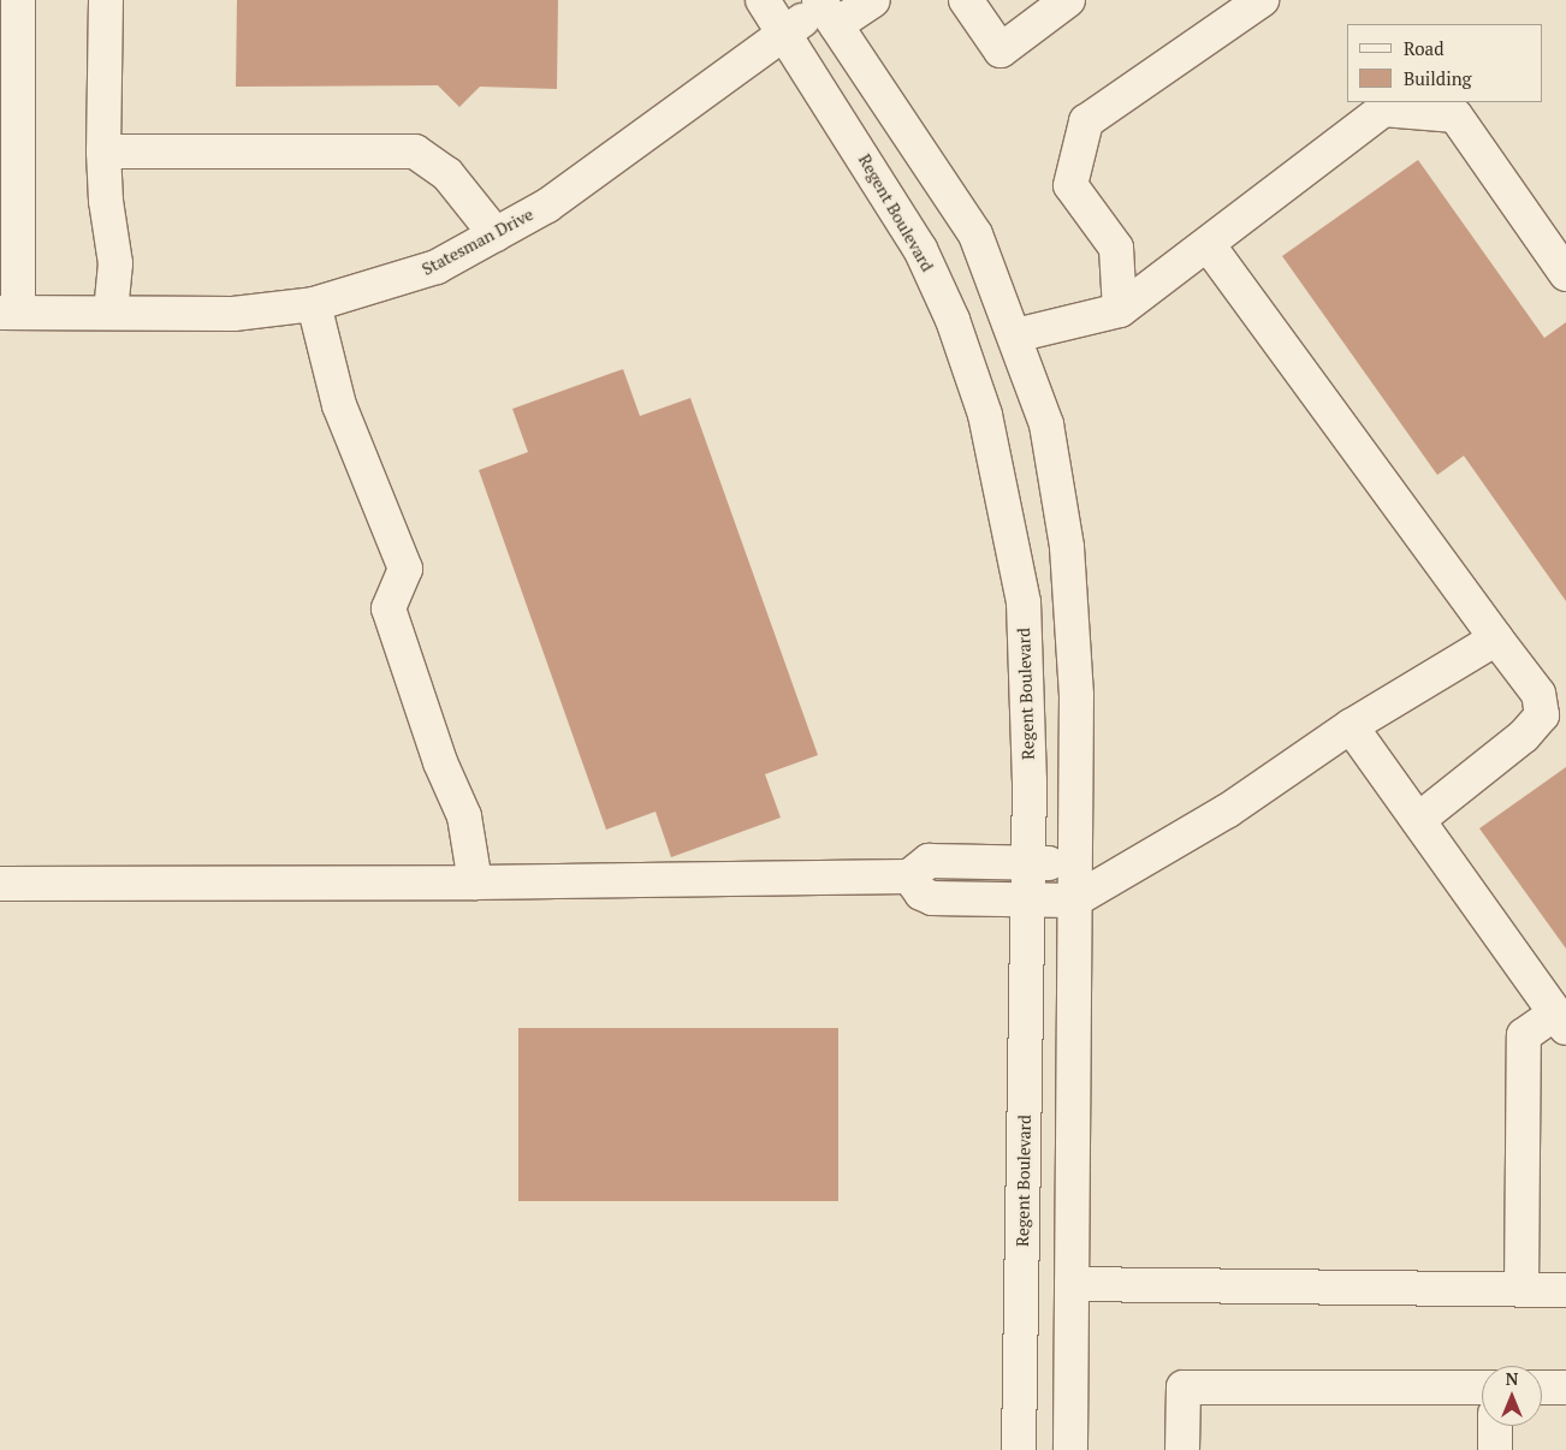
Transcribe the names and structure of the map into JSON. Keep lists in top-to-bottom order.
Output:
{
  "streets": {
    "street": ["Regent Boulevard", "Statesman Drive"]
  },
  "crossings": [
    ["Regent Boulevard", "Statesman Drive"]
  ],
  "legend": ["Road", "Building"],
  "north": "top"
}
